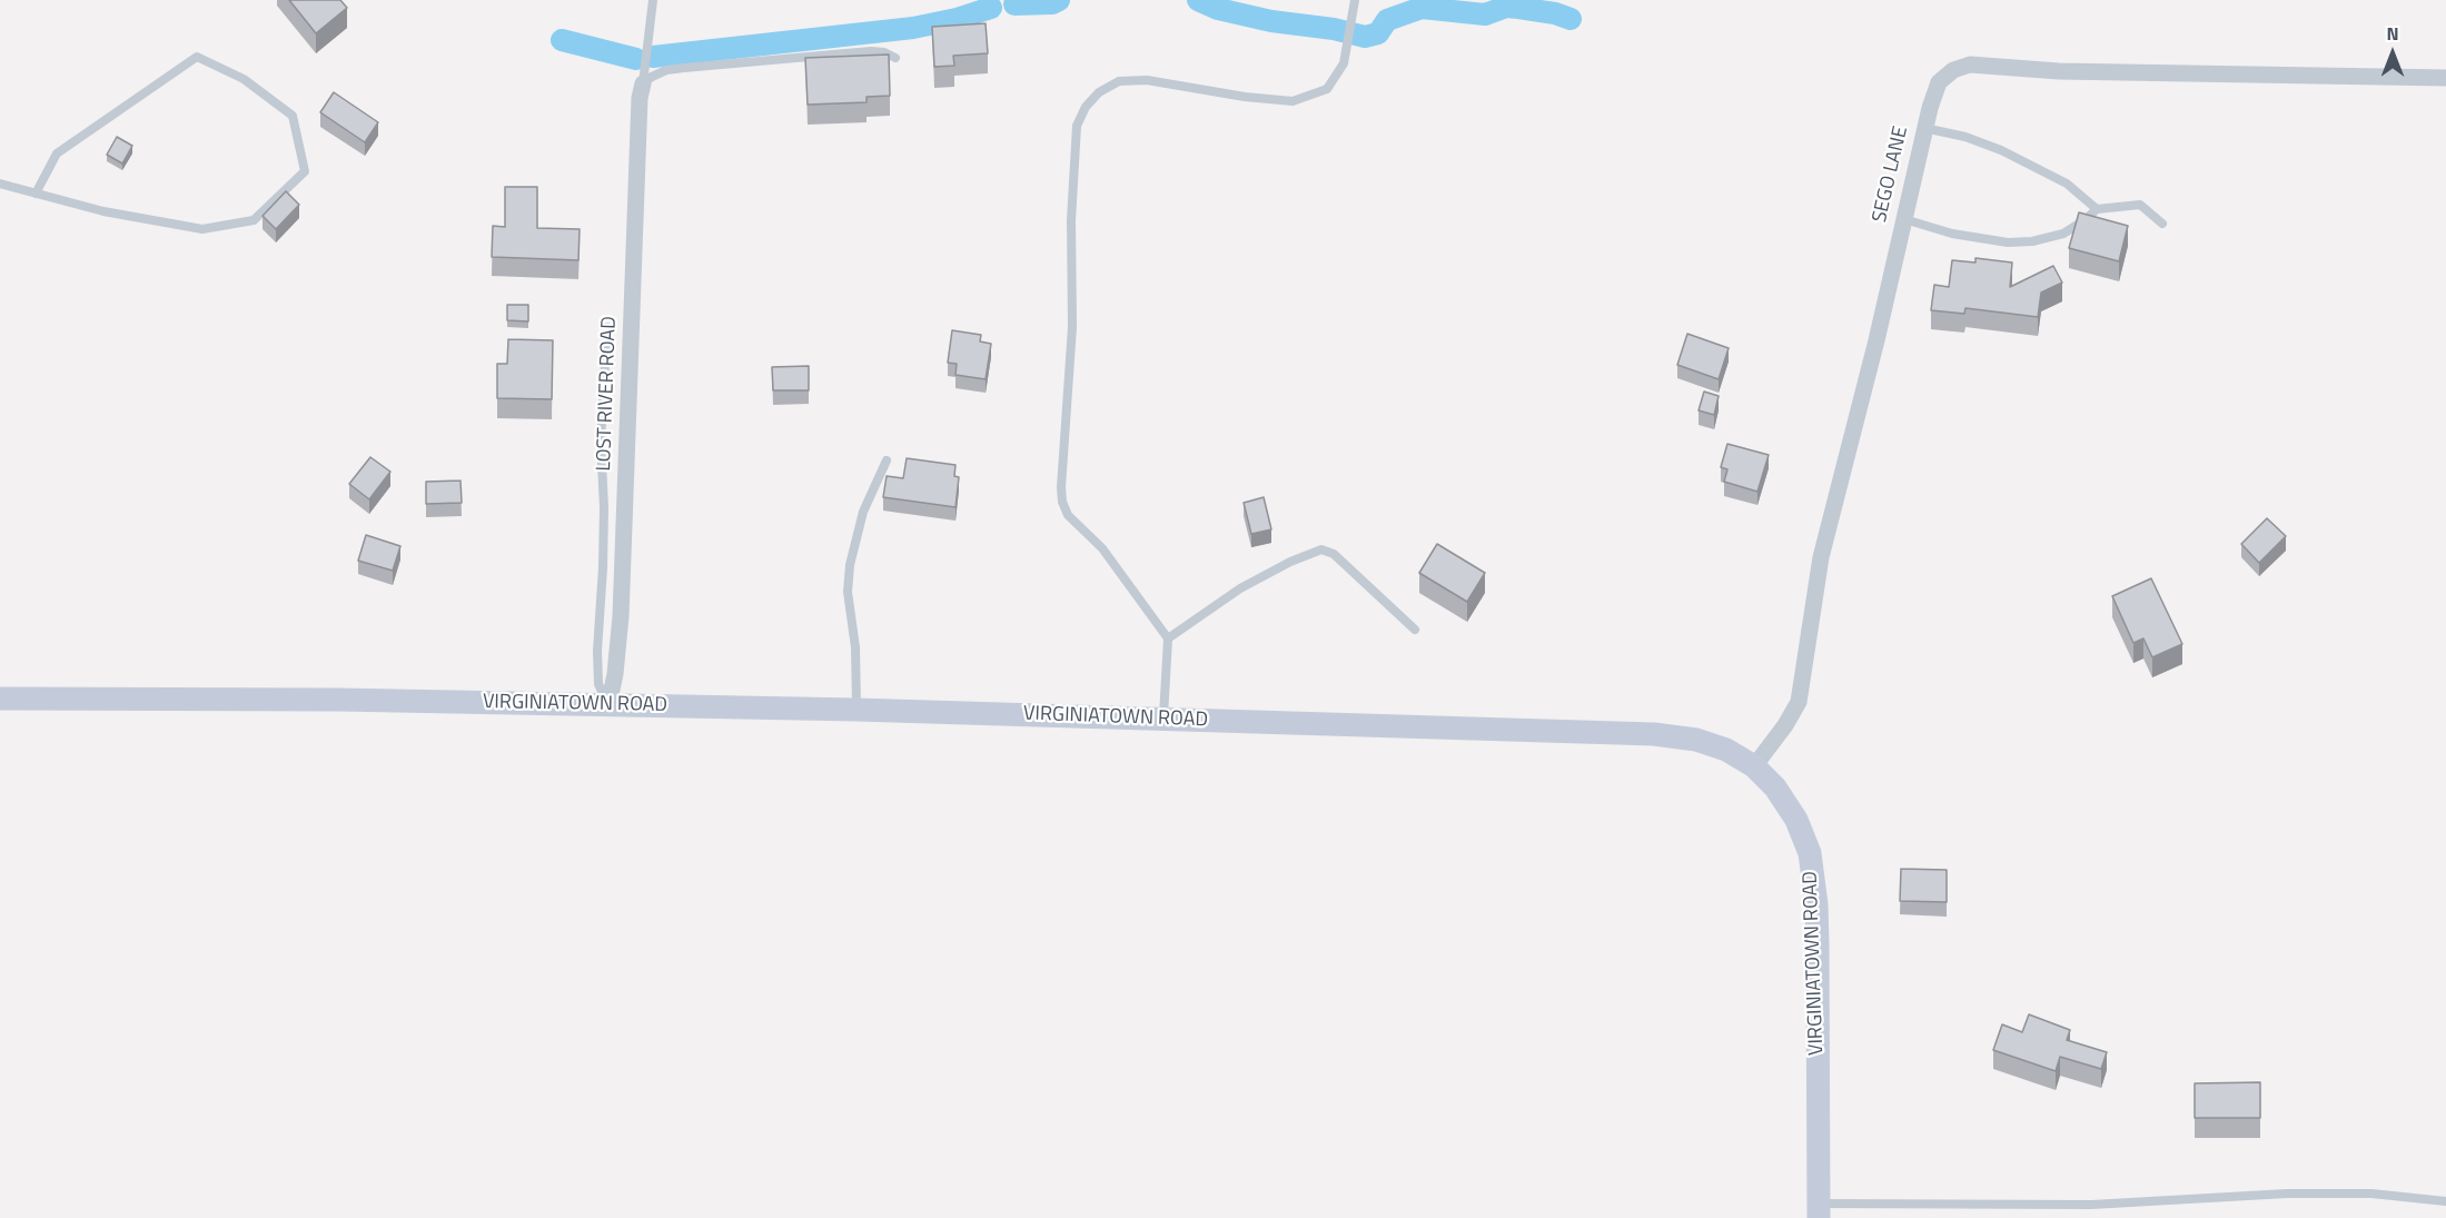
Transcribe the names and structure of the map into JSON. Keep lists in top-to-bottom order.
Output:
{
  "streets": {
    "street": ["SEGO LANE", "LOST RIVER ROAD", "VIRGINIATOWN ROAD"]
  },
  "crossings": [
    ["SEGO LANE", "VIRGINIATOWN ROAD"],
    ["LOST RIVER ROAD", "VIRGINIATOWN ROAD"]
  ],
  "north": "top"
}
